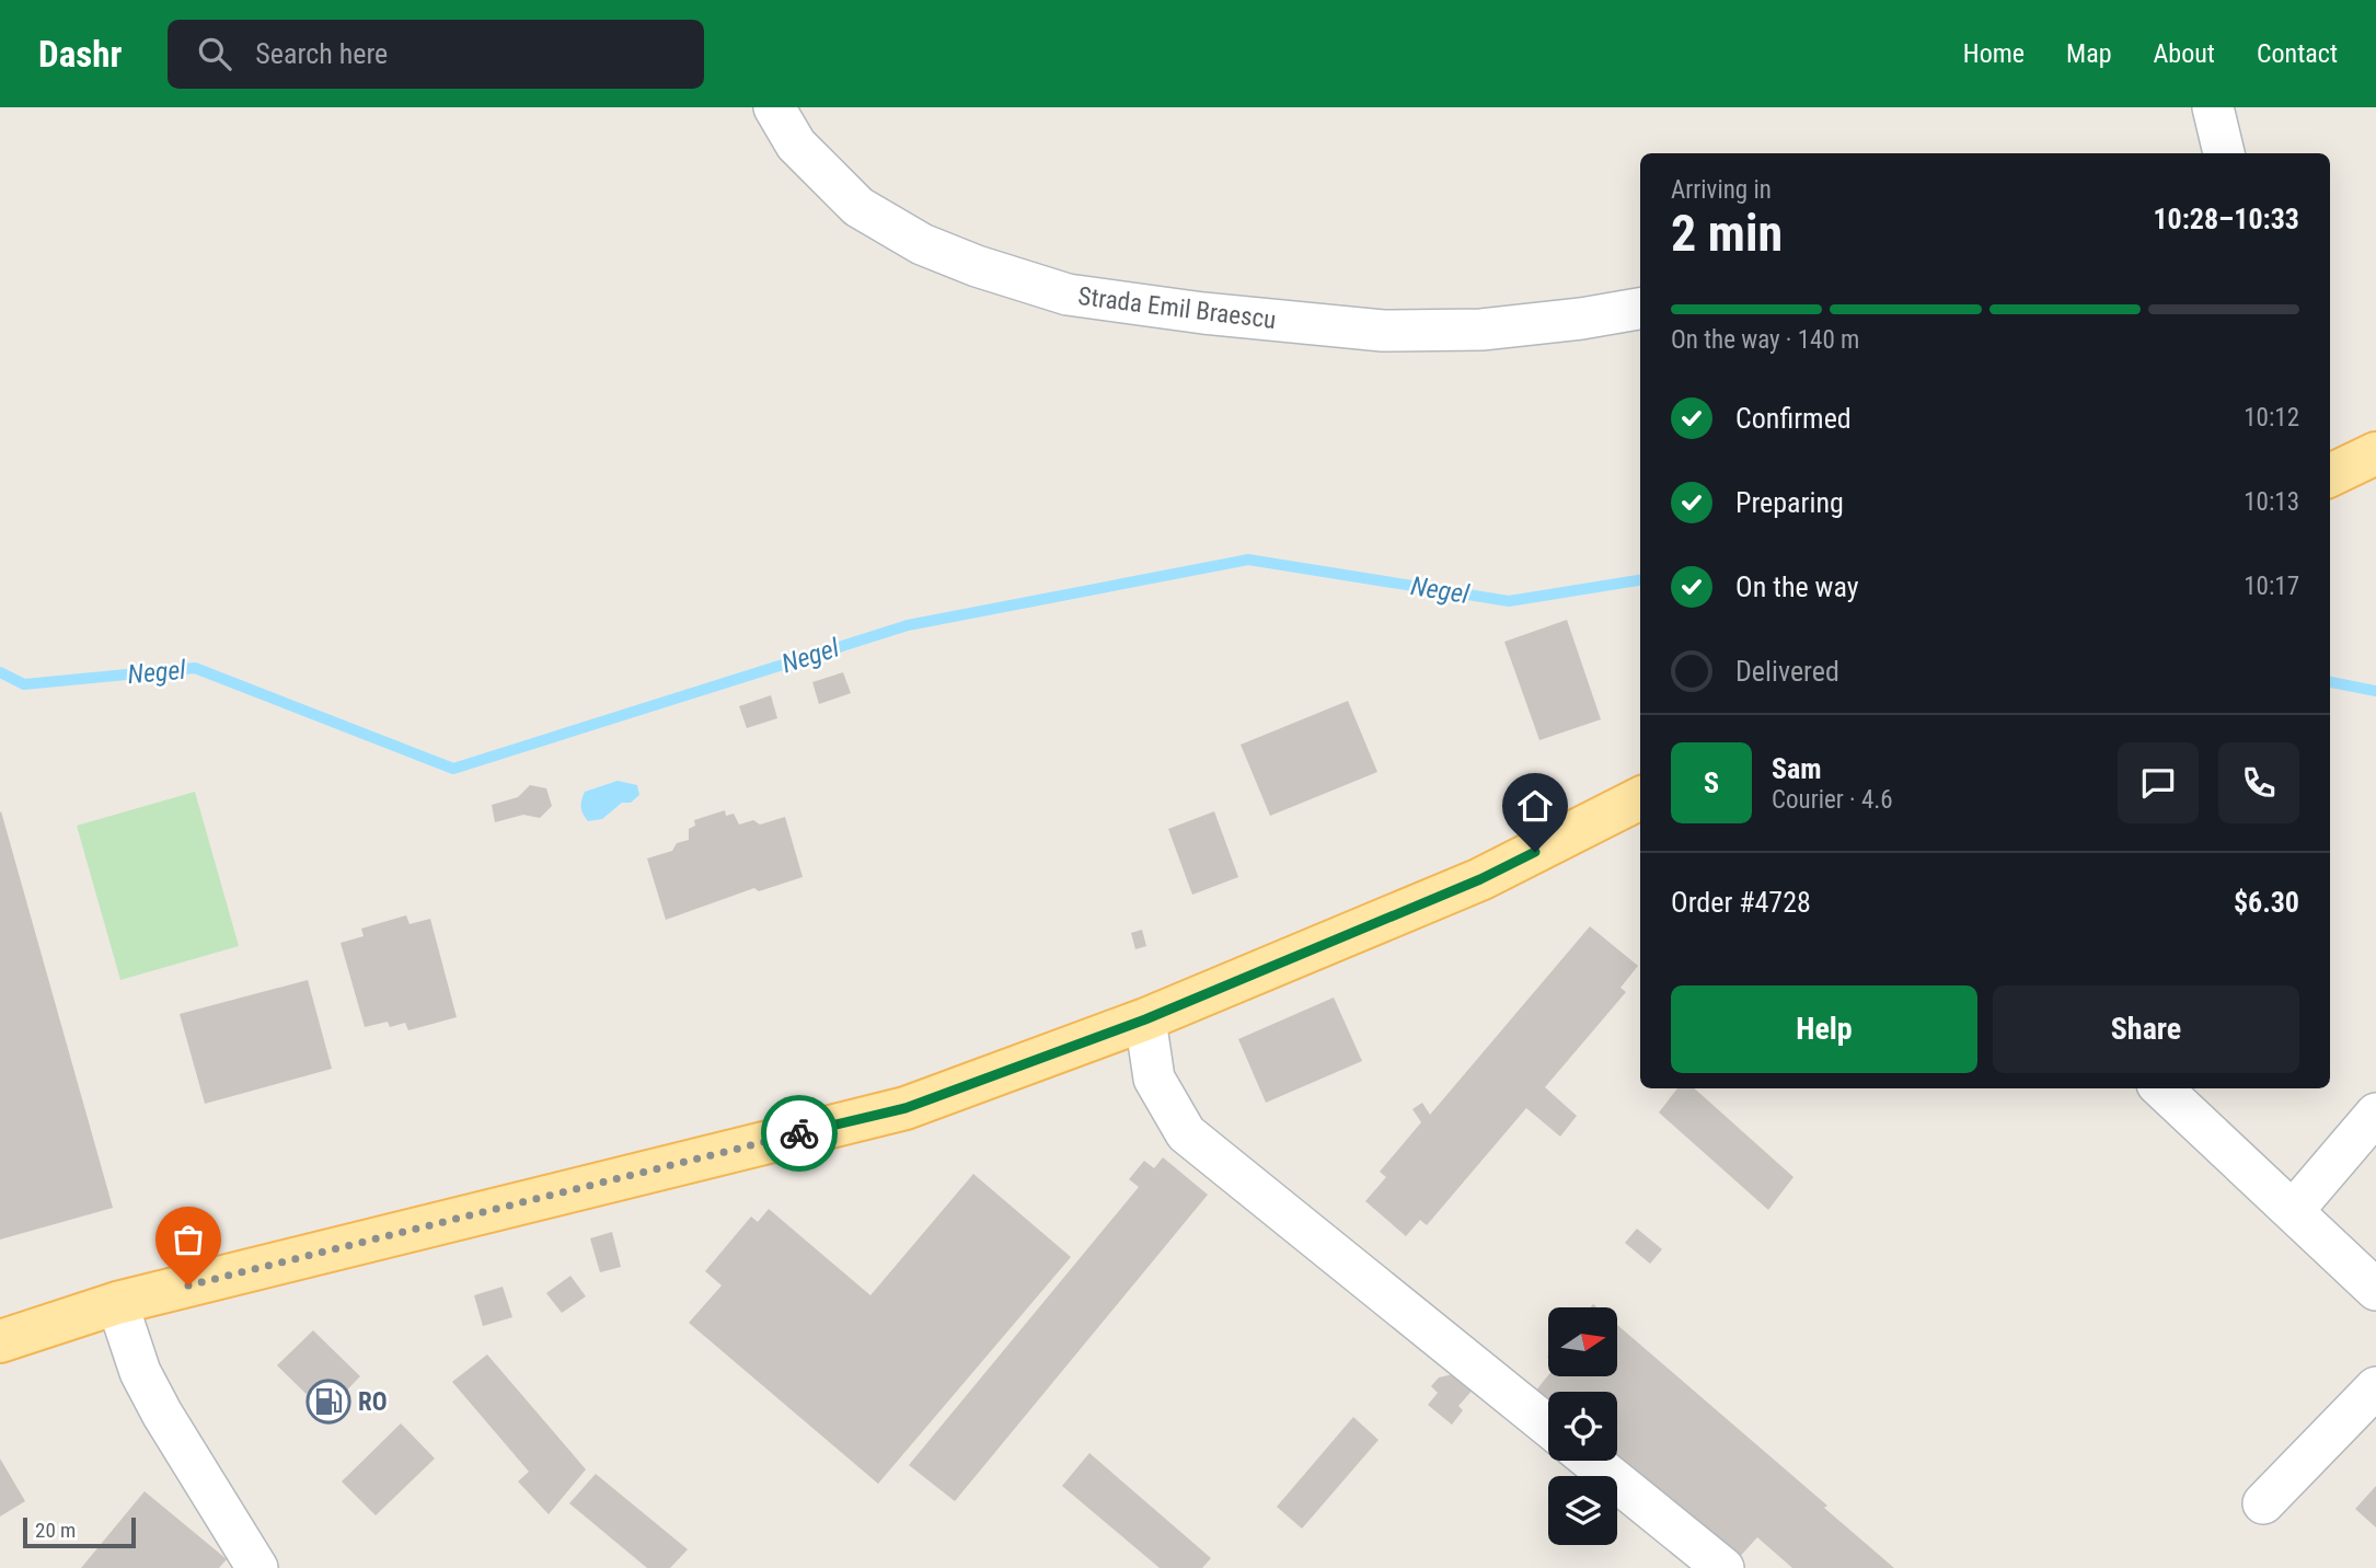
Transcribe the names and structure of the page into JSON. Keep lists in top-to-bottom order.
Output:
{
  "streets": {
    "street": ["Strada Emil Braescu"]
  },
  "water": ["Negel"],
  "places": {
    "fuel station": ["RO"]
  },
  "scale_bar": "20 m",
  "north": "right",
  "page": {
    "header": "Dashr",
    "search": "Search here",
    "nav": [
      "Home",
      "Map",
      "About",
      "Contact"
    ],
    "heading": ["2 min", "Arriving in", "10:28–10:33"],
    "panel": [
      "Sam",
      "Courier · 4.6",
      "Order #4728",
      "$6.30"
    ],
    "bar": "On the way · 140 m",
    "list": [
      ["Confirmed", "10:12"],
      ["Preparing", "10:13"],
      ["On the way", "10:17"],
      "Delivered"
    ],
    "round": "S",
    "buttons": ["Help", "Share"],
    "scale": "20 m"
  }
}
